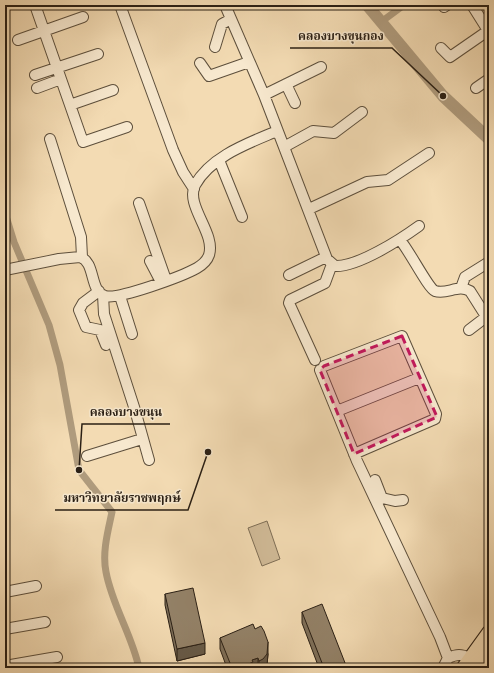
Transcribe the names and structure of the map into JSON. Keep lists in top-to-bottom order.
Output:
{
  "places": ["คลองบางขุนกอง", "มหาวิทยาลัยราชพฤกษ์", "คลองบางขนุน"]
}
